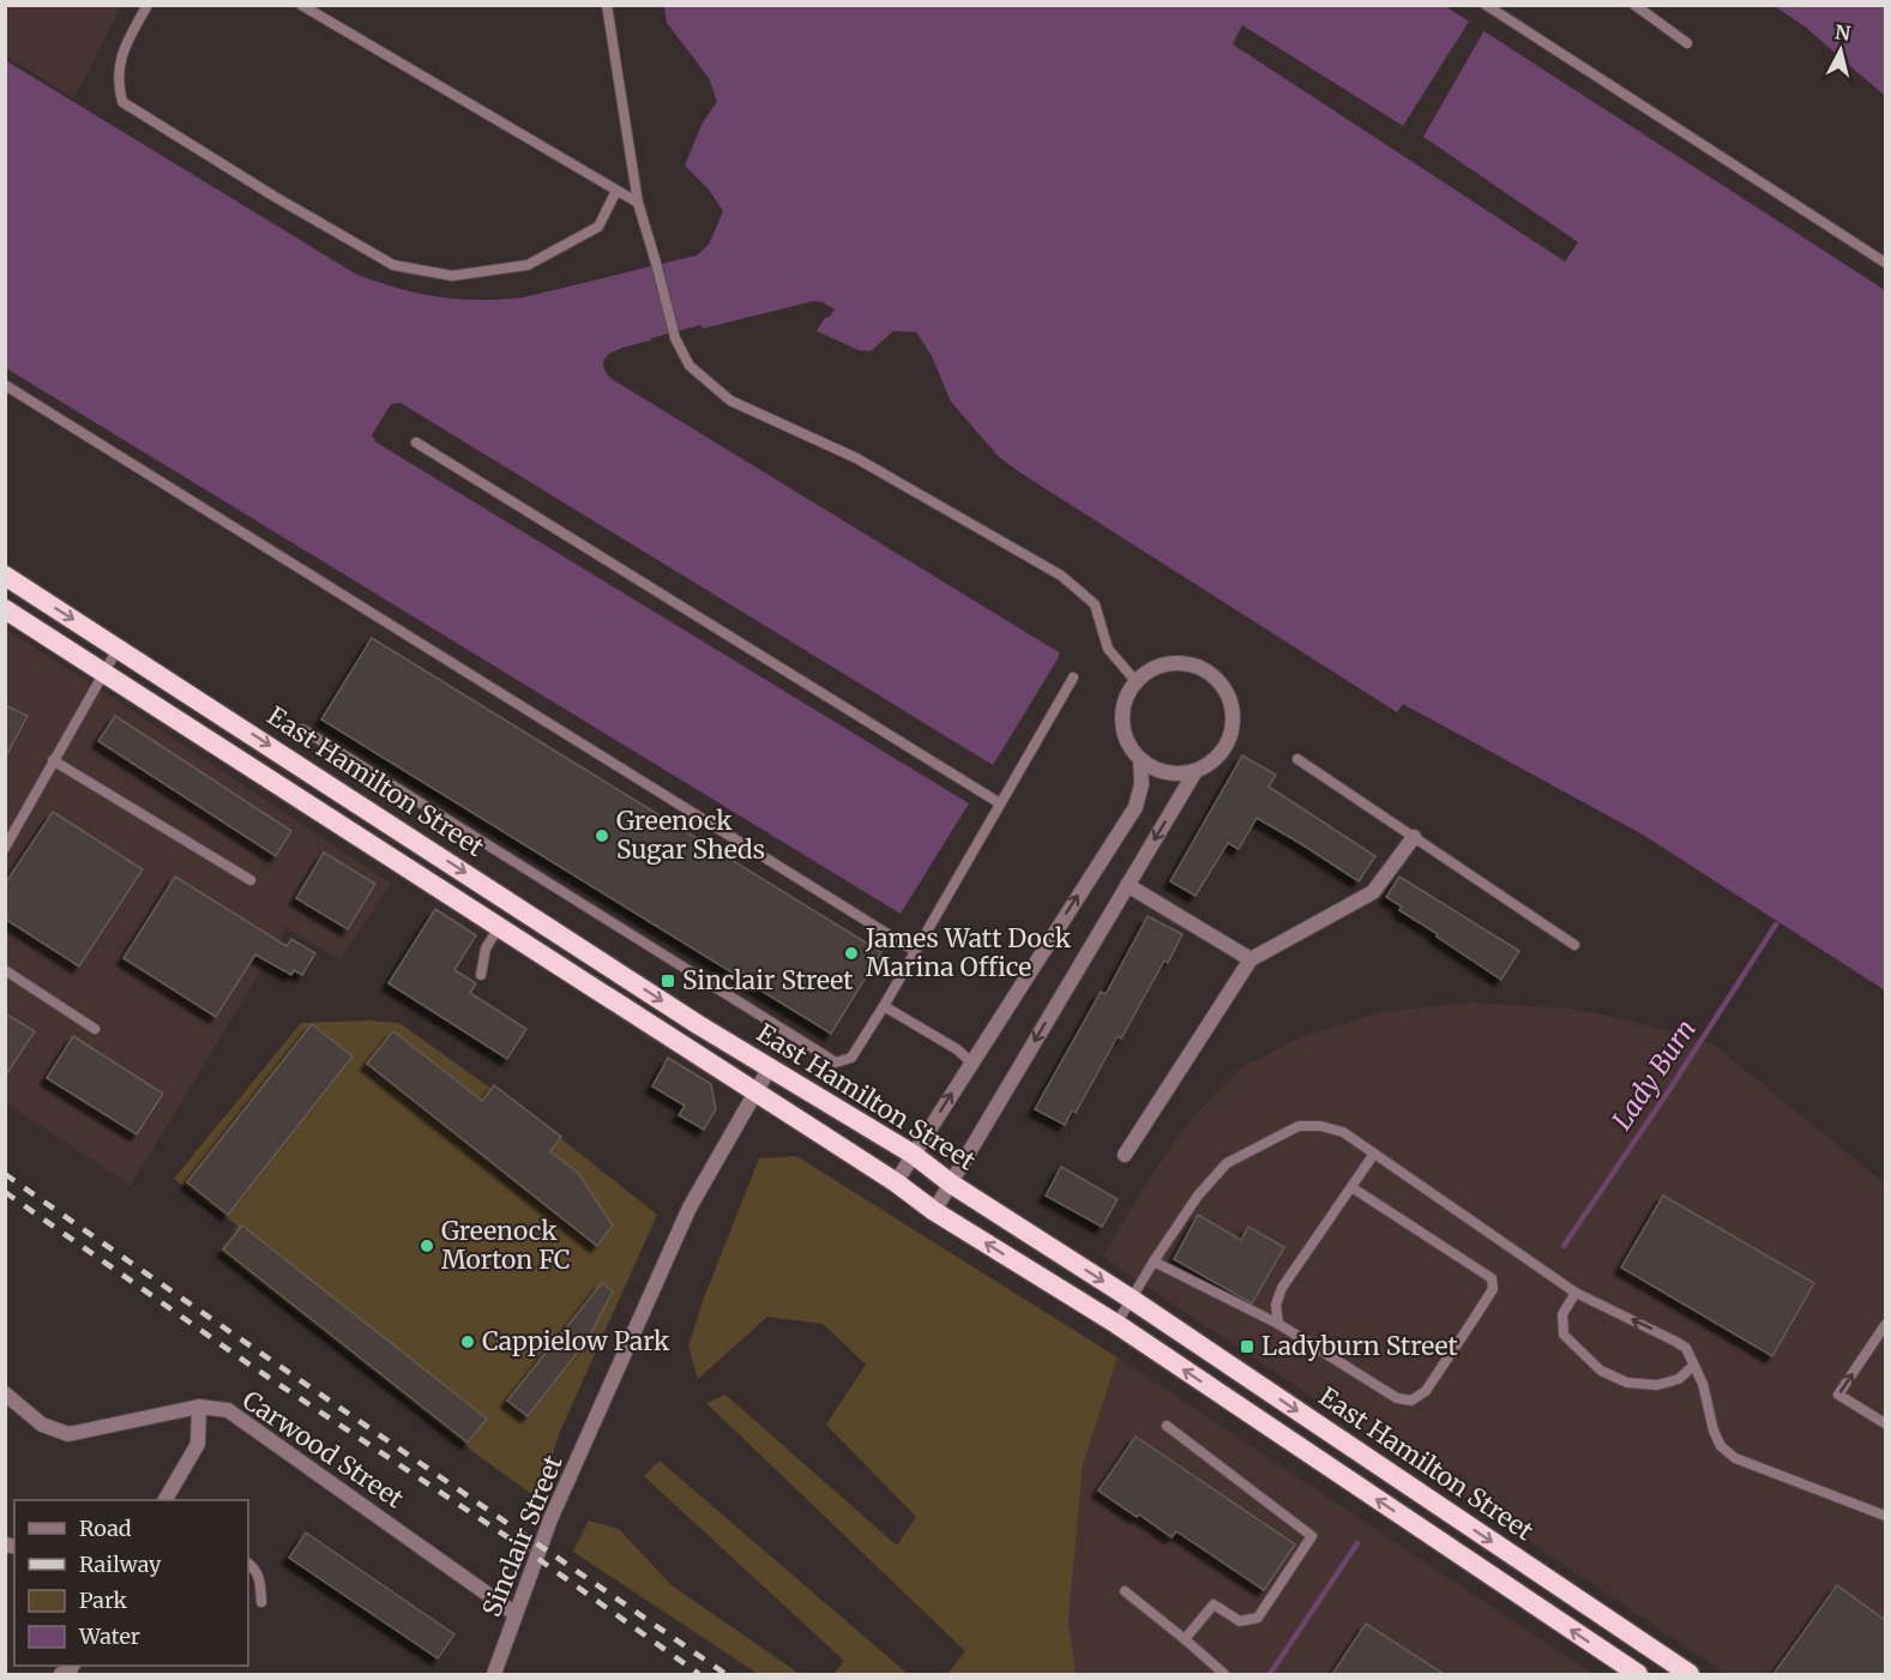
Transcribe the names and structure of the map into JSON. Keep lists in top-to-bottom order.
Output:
{
  "streets": {
    "highway": ["East Hamilton Street"],
    "street": ["Carwood Street", "Sinclair Street"]
  },
  "crossings": [
    ["East Hamilton Street", "Sinclair Street"],
    ["Carwood Street", "Sinclair Street"]
  ],
  "water": ["Lady Burn"],
  "places": {
    "other": [
      "Greenock Sugar Sheds",
      "James Watt Dock Marina Office",
      "Greenock Morton FC",
      "Cappielow Park"
    ],
    "transit": ["Sinclair Street", "Ladyburn Street"]
  },
  "legend": [
    "Road",
    "Railway",
    "Park",
    "Water"
  ],
  "north": "top"
}
